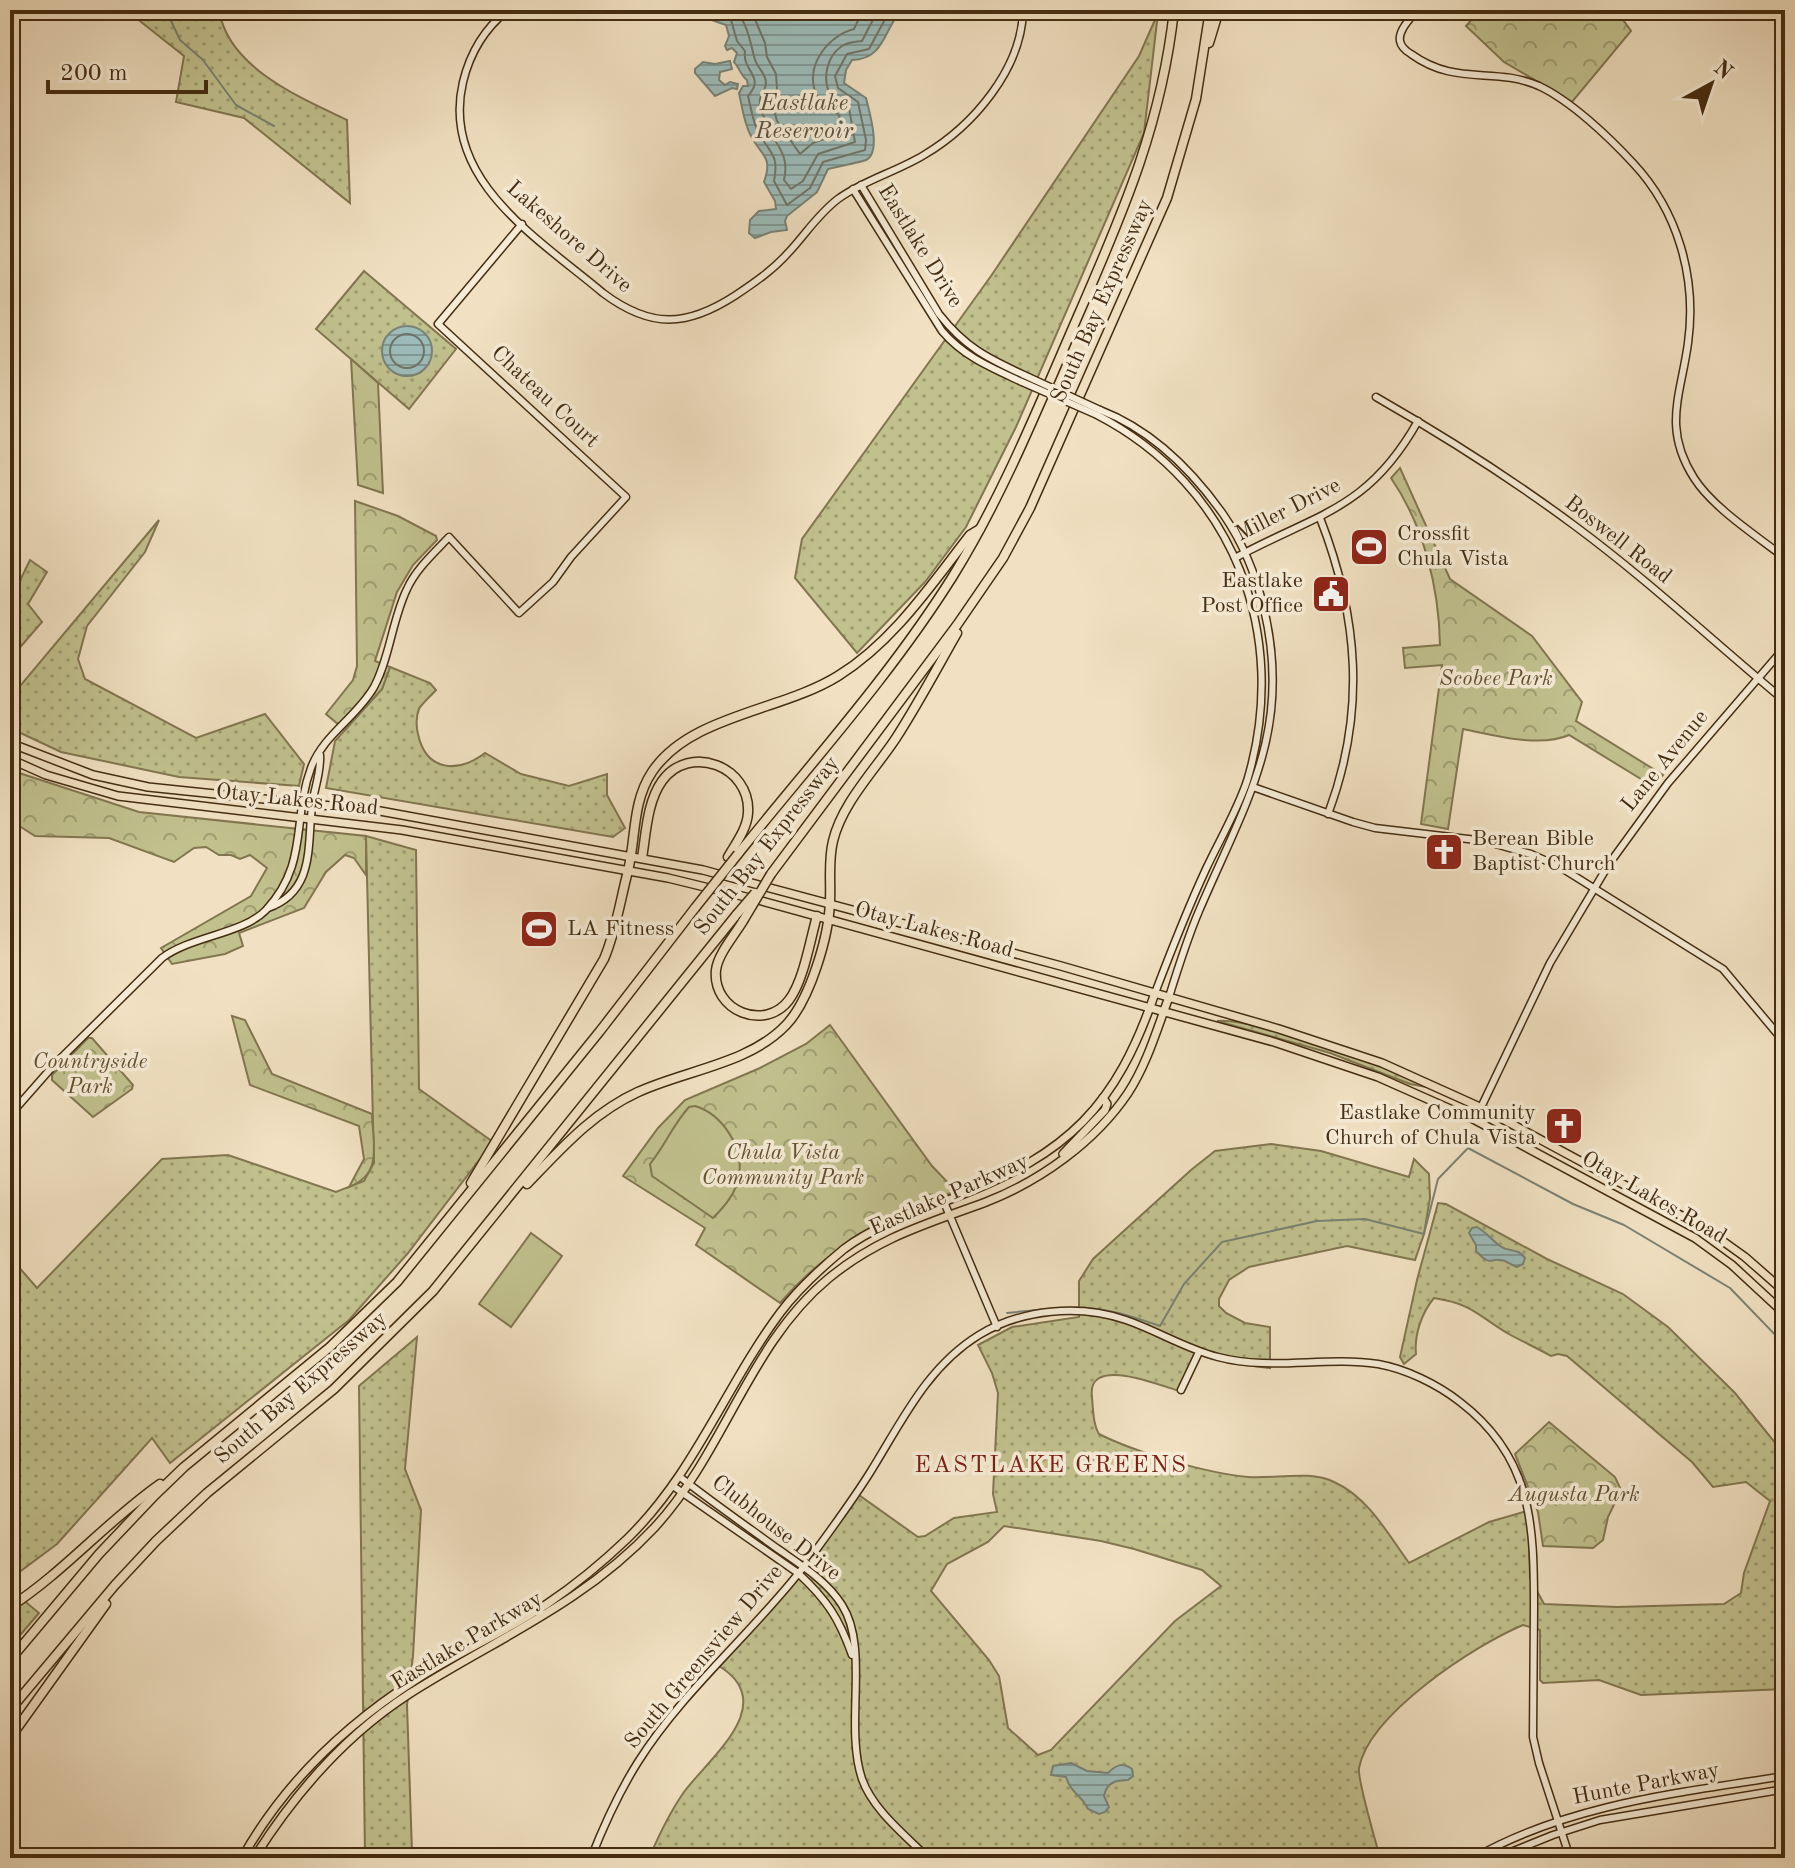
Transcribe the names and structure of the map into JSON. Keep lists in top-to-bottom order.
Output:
{
  "streets": {
    "highway": ["South Bay Expressway"],
    "main road": ["Otay Lakes Road", "Eastlake Parkway"],
    "street": [
      "Lakeshore Drive",
      "Eastlake Drive",
      "Chateau Court",
      "Miller Drive",
      "Boswell Road",
      "Lane Avenue",
      "Clubhouse Drive",
      "South Greensview Drive",
      "Hunte Parkway"
    ]
  },
  "crossings": [
    ["Lakeshore Drive", "Eastlake Drive"],
    ["Lakeshore Drive", "Chateau Court"],
    ["Eastlake Drive", "Miller Drive"],
    ["Eastlake Drive", "Eastlake Parkway"],
    ["Chateau Court", "Otay Lakes Road"],
    ["Miller Drive", "Boswell Road"],
    ["Miller Drive", "Eastlake Parkway"],
    ["Boswell Road", "Lane Avenue"],
    ["Lane Avenue", "Otay Lakes Road"],
    ["Otay Lakes Road", "Eastlake Parkway"],
    ["Eastlake Parkway", "Clubhouse Drive"],
    ["Clubhouse Drive", "South Greensview Drive"],
    ["South Greensview Drive", "Hunte Parkway"]
  ],
  "districts": ["EASTLAKE GREENS"],
  "water": ["Eastlake Reservoir"],
  "parks": [
    "Scobee Park",
    "Countryside Park",
    "Chula Vista Community Park",
    "Augusta Park"
  ],
  "places": {
    "sports": ["Crossfit Chula Vista", "LA Fitness"],
    "public building": ["Eastlake Post Office"],
    "church": ["Berean Bible Baptist Church", "Eastlake Community Church of Chula Vista"]
  },
  "scale_bar": "200 m",
  "north": "top right"
}
